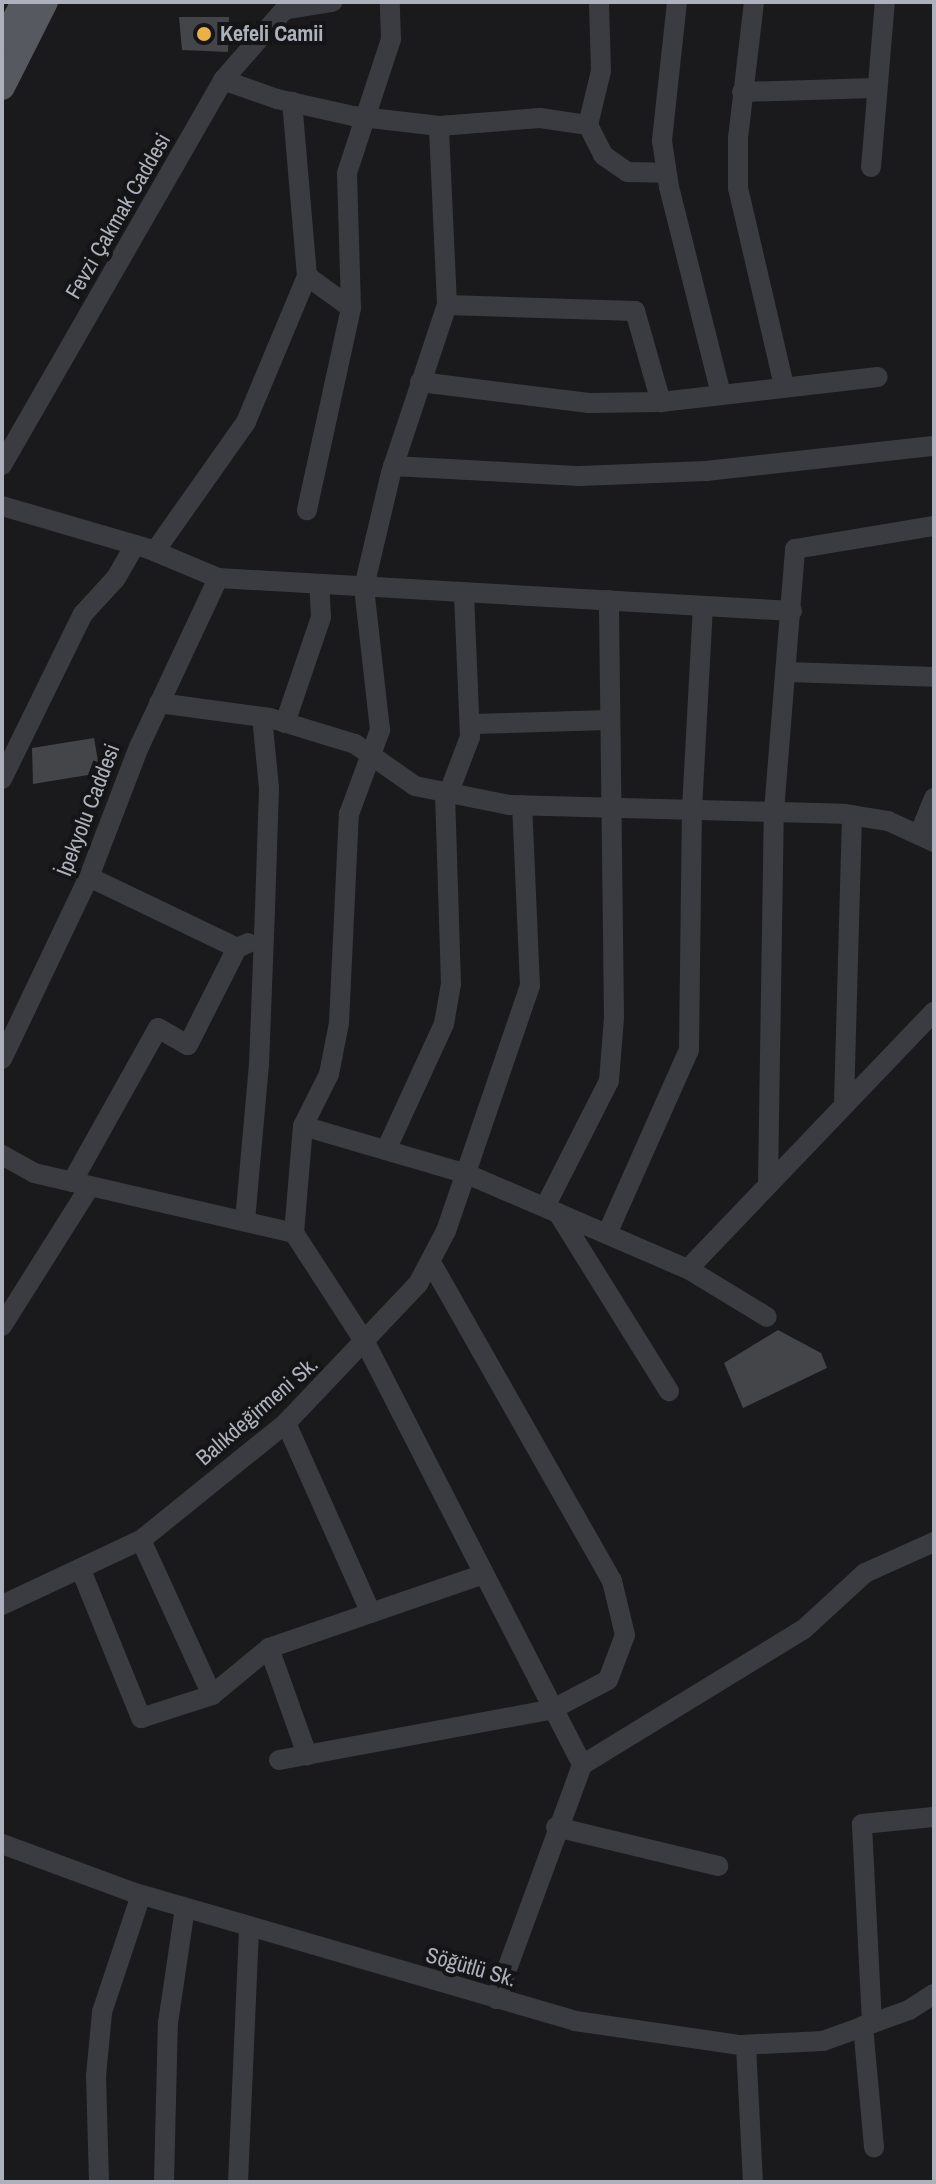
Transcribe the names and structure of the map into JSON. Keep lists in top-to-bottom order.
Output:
{
  "streets": {
    "street": [
      "Fevzi Çakmak Caddesi",
      "İpekyolu Caddesi",
      "Balıkdeğirmeni Sk.",
      "Söğütlü Sk."
    ]
  },
  "places": ["Kefeli Camii"]
}
